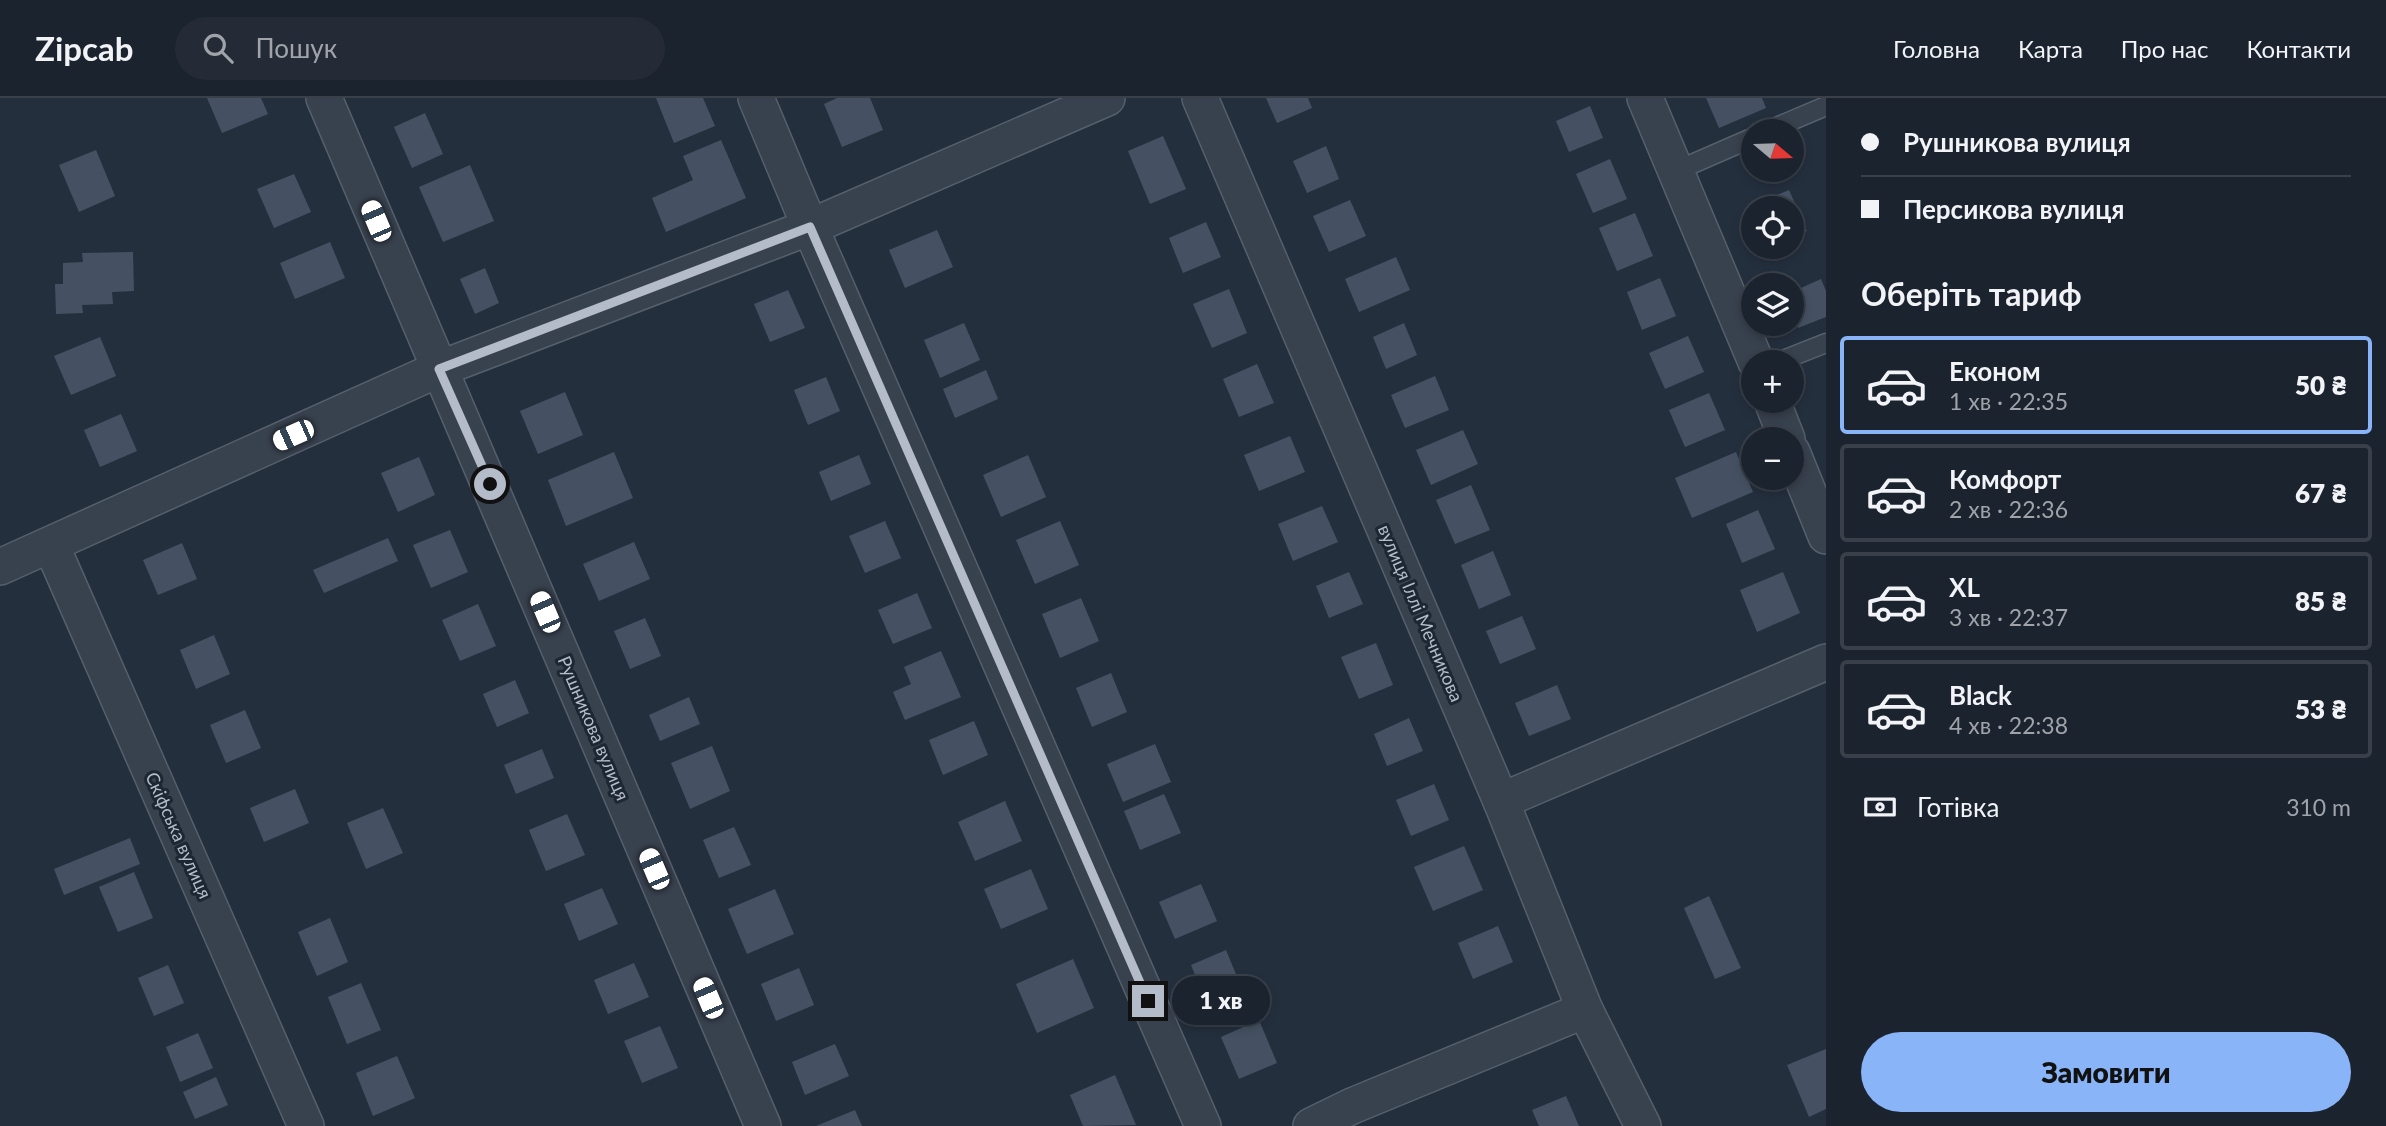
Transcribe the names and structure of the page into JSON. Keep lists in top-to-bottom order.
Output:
{
  "streets": {
    "street": ["вулиця Іллі Мечникова", "Рушникова вулиця", "Скіфська вулиця"]
  },
  "north": "right",
  "page": {
    "header": "Zipcab",
    "search": "Пошук",
    "nav": [
      "Головна",
      "Карта",
      "Про нас",
      "Контакти"
    ],
    "banner": ["Рушникова вулиця", "Персикова вулиця"],
    "map_buttons": ["+", "−"],
    "heading": "Оберіть тариф",
    "list": [
      {
        "name": "Економ",
        "note": "1 хв · 22:35",
        "value": "50 ₴"
      },
      {
        "name": "Комфорт",
        "note": "2 хв · 22:36",
        "value": "67 ₴"
      },
      {
        "name": "XL",
        "note": "3 хв · 22:37",
        "value": "85 ₴"
      },
      {
        "name": "Black",
        "note": "4 хв · 22:38",
        "value": "53 ₴"
      }
    ],
    "pay": ["Готівка", "310 m"],
    "bubble": "1 хв",
    "buttons": "Замовити"
  }
}
